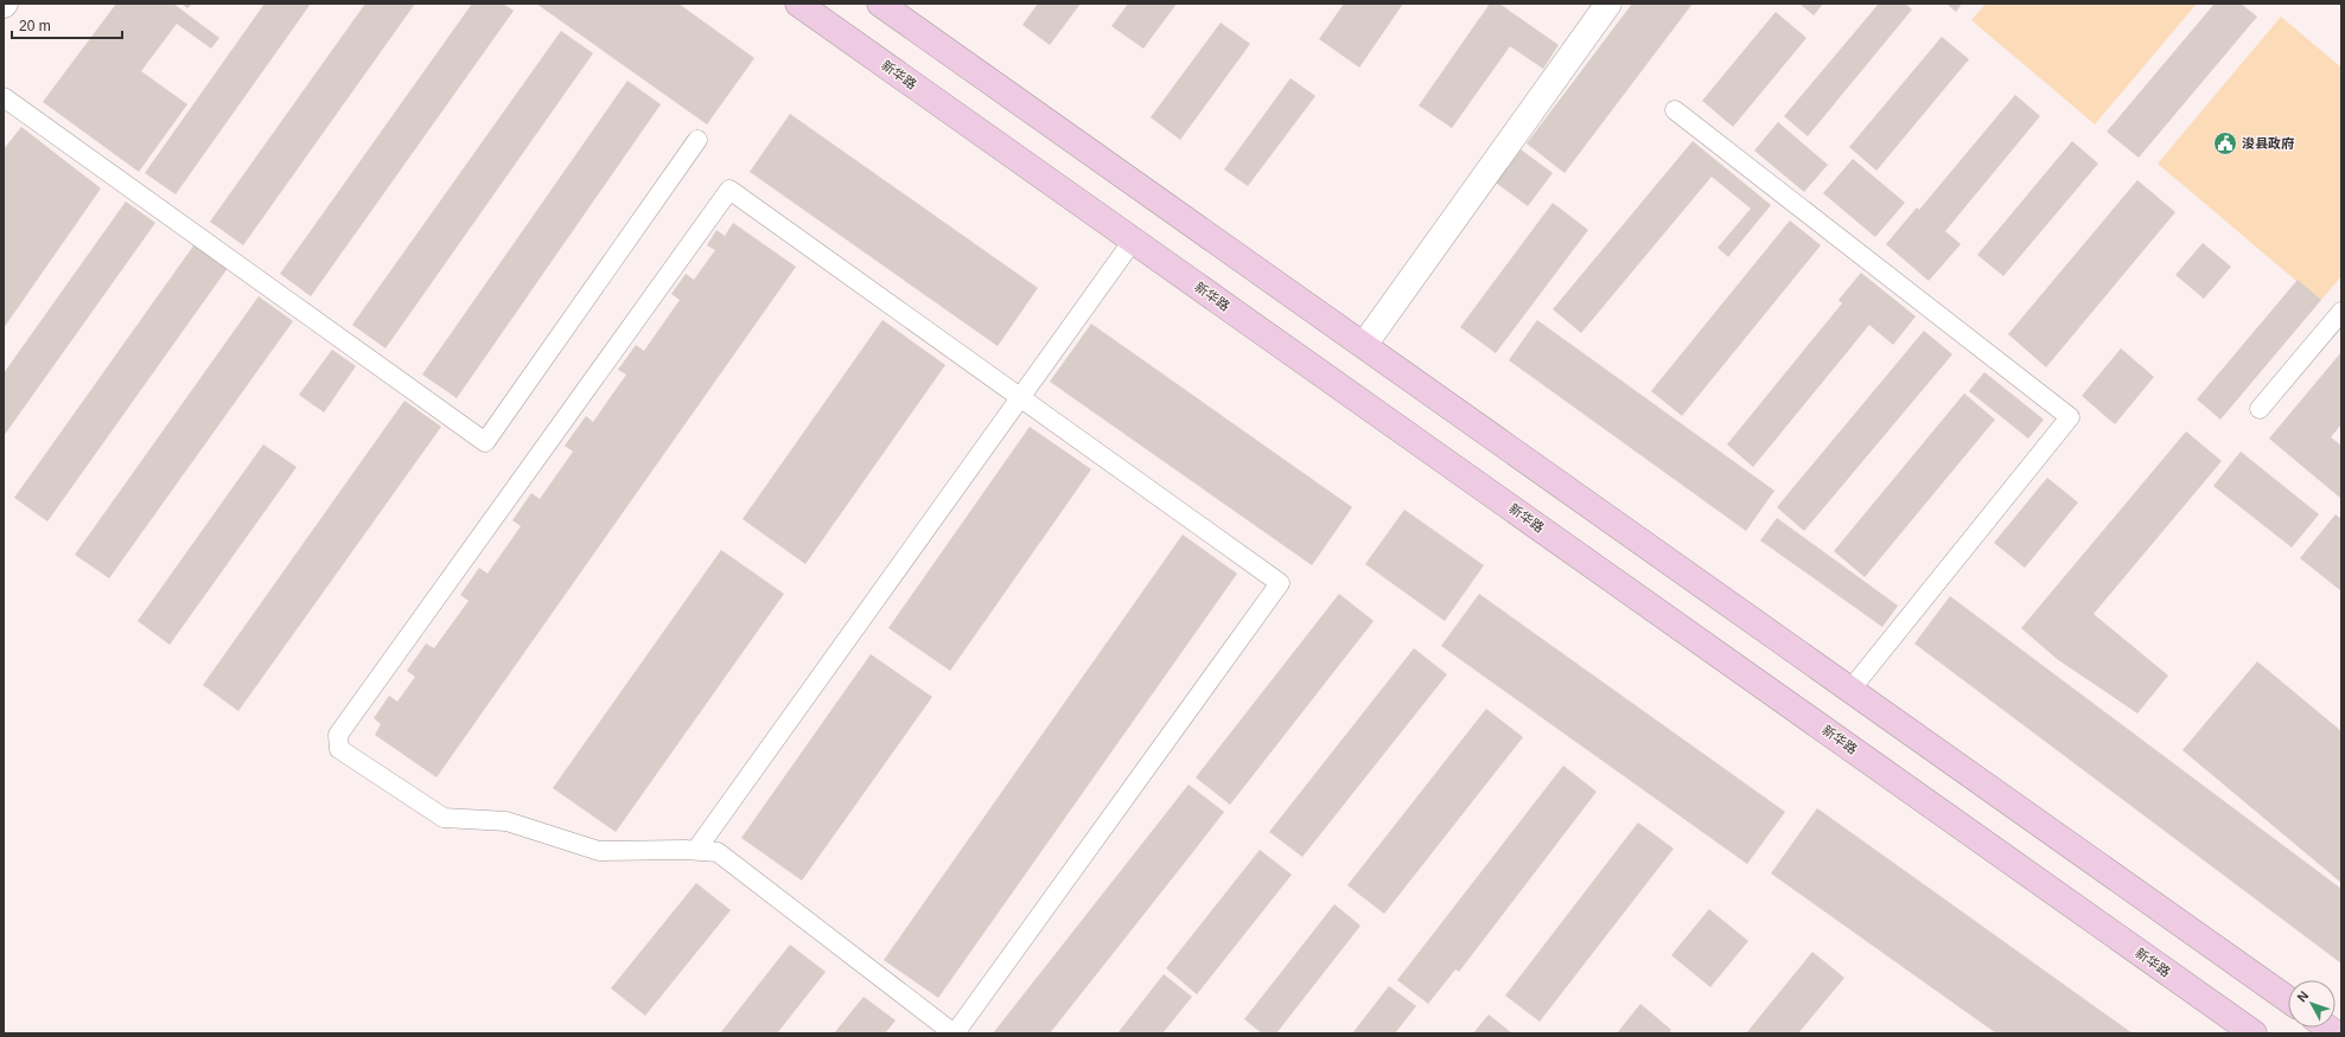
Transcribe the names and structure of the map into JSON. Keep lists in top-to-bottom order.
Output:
{
  "streets": {
    "main road": ["新华路"]
  },
  "places": {
    "public building": ["浚县政府"]
  },
  "scale_bar": "20 m",
  "north": "top left"
}
